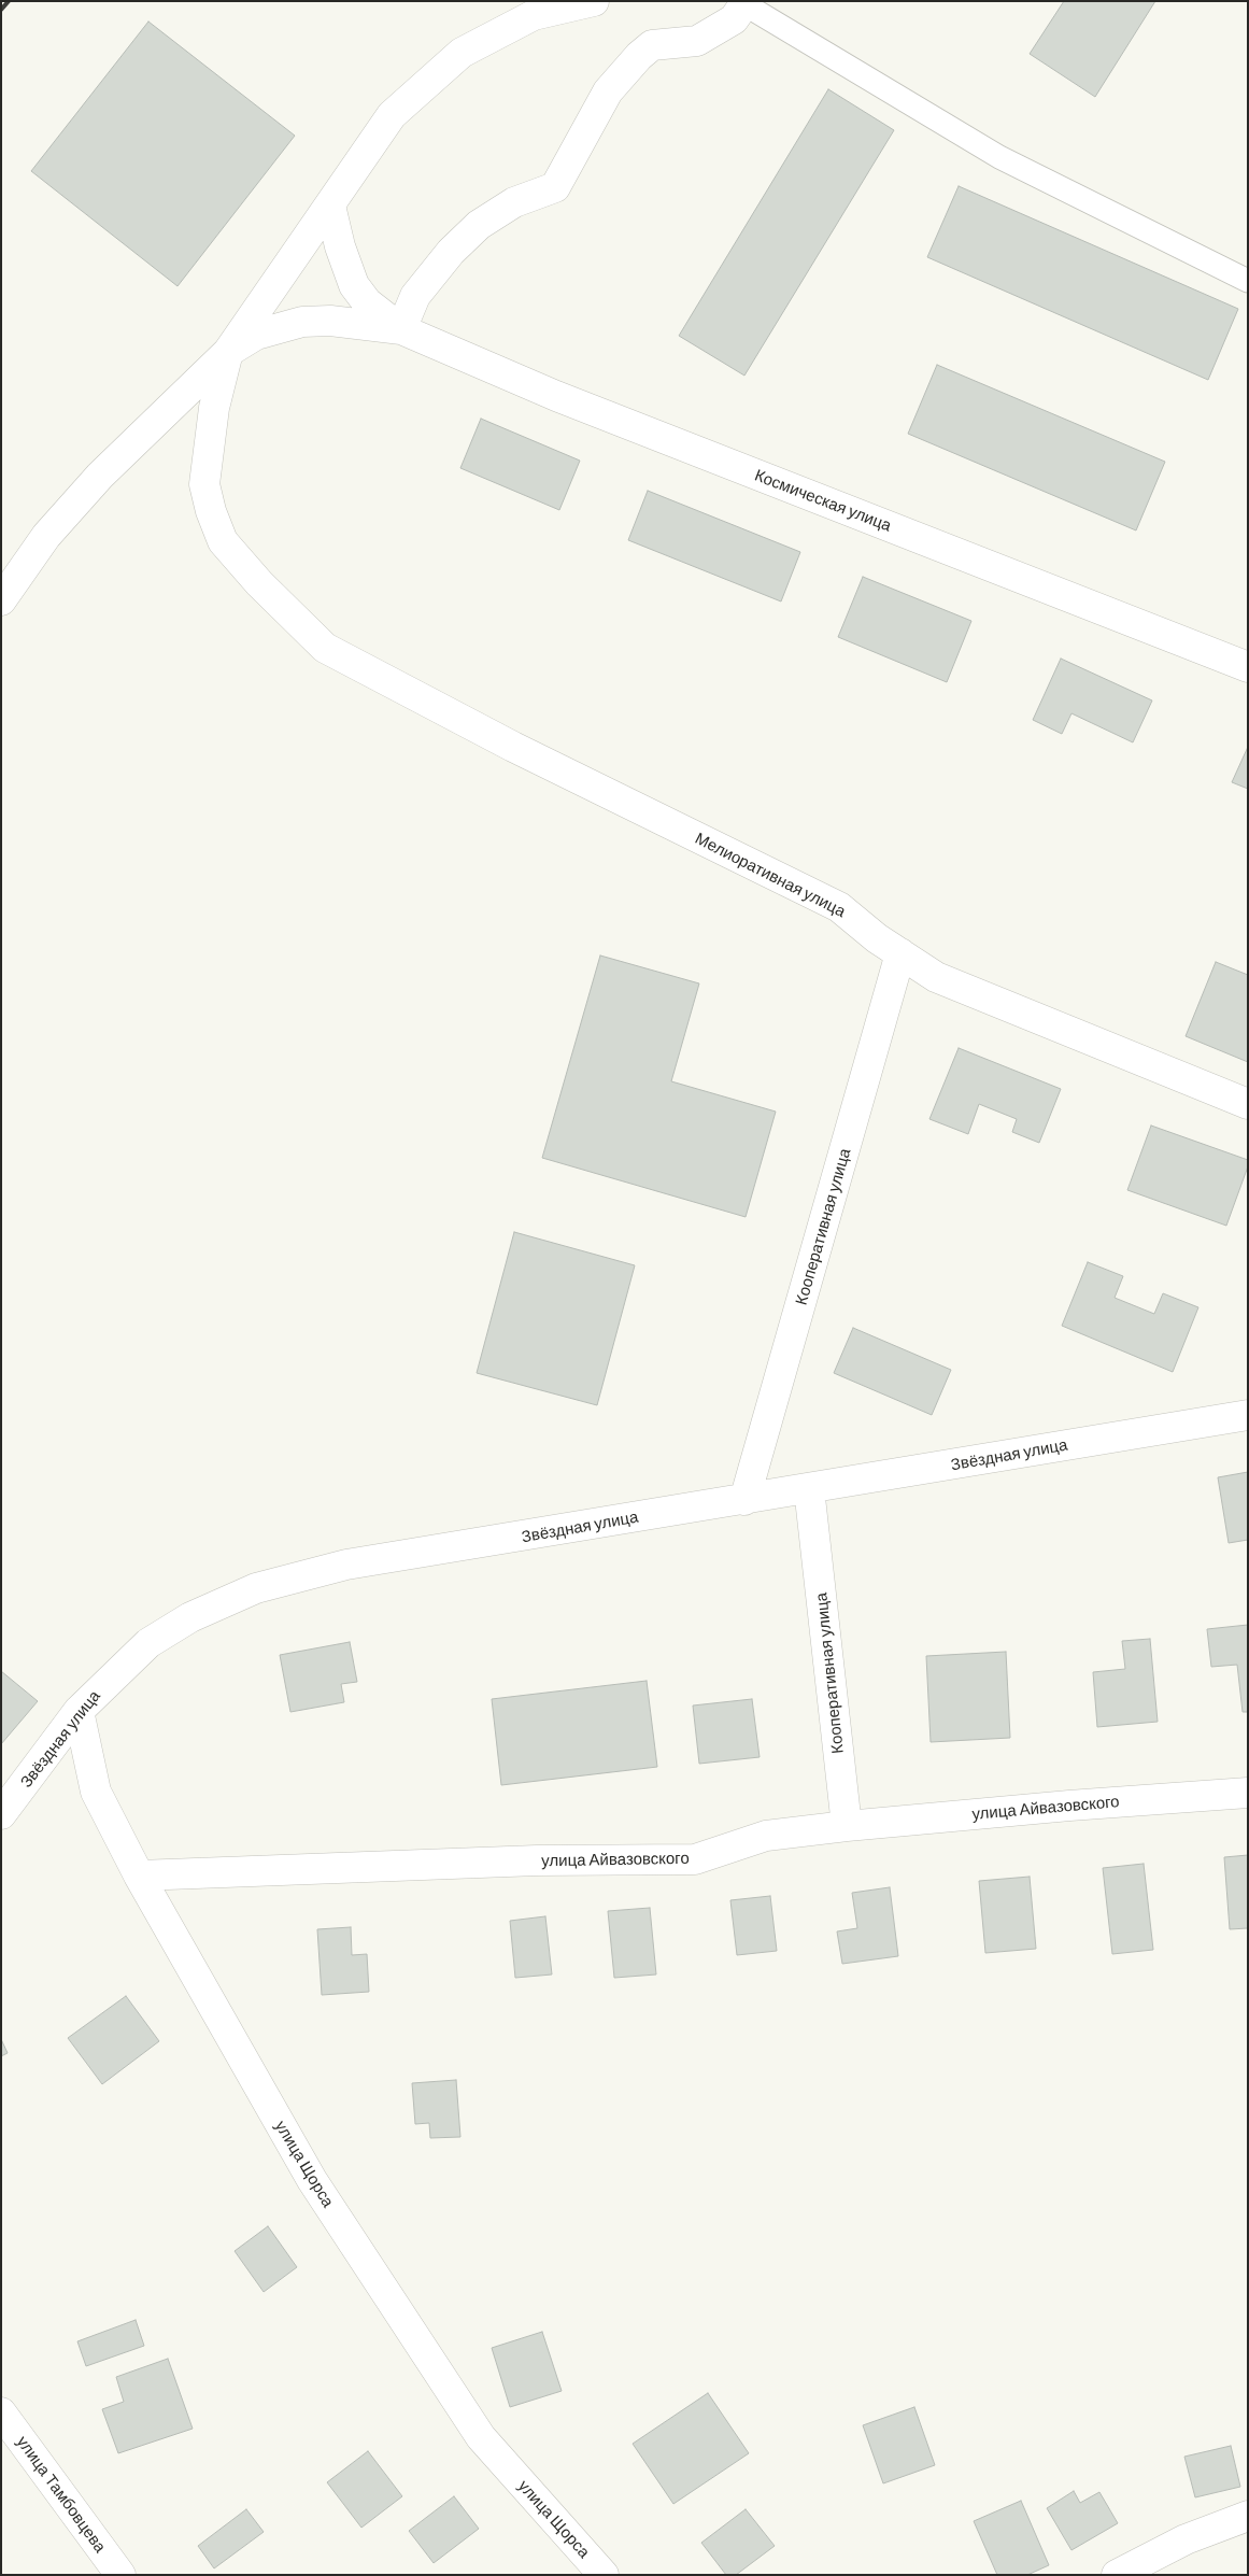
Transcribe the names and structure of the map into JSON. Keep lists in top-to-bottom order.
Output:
{
  "streets": {
    "street": [
      "Космическая улица",
      "Мелиоративная улица",
      "Кооперативная улица",
      "Звёздная улица",
      "улица Айвазовского",
      "улица Щорса",
      "улица Тамбовцева"
    ]
  },
  "crossings": [
    ["Мелиоративная улица", "Кооперативная улица"],
    ["Кооперативная улица", "Звёздная улица"],
    ["Кооперативная улица", "улица Айвазовского"],
    ["Звёздная улица", "улица Щорса"],
    ["улица Айвазовского", "улица Щорса"]
  ]
}
